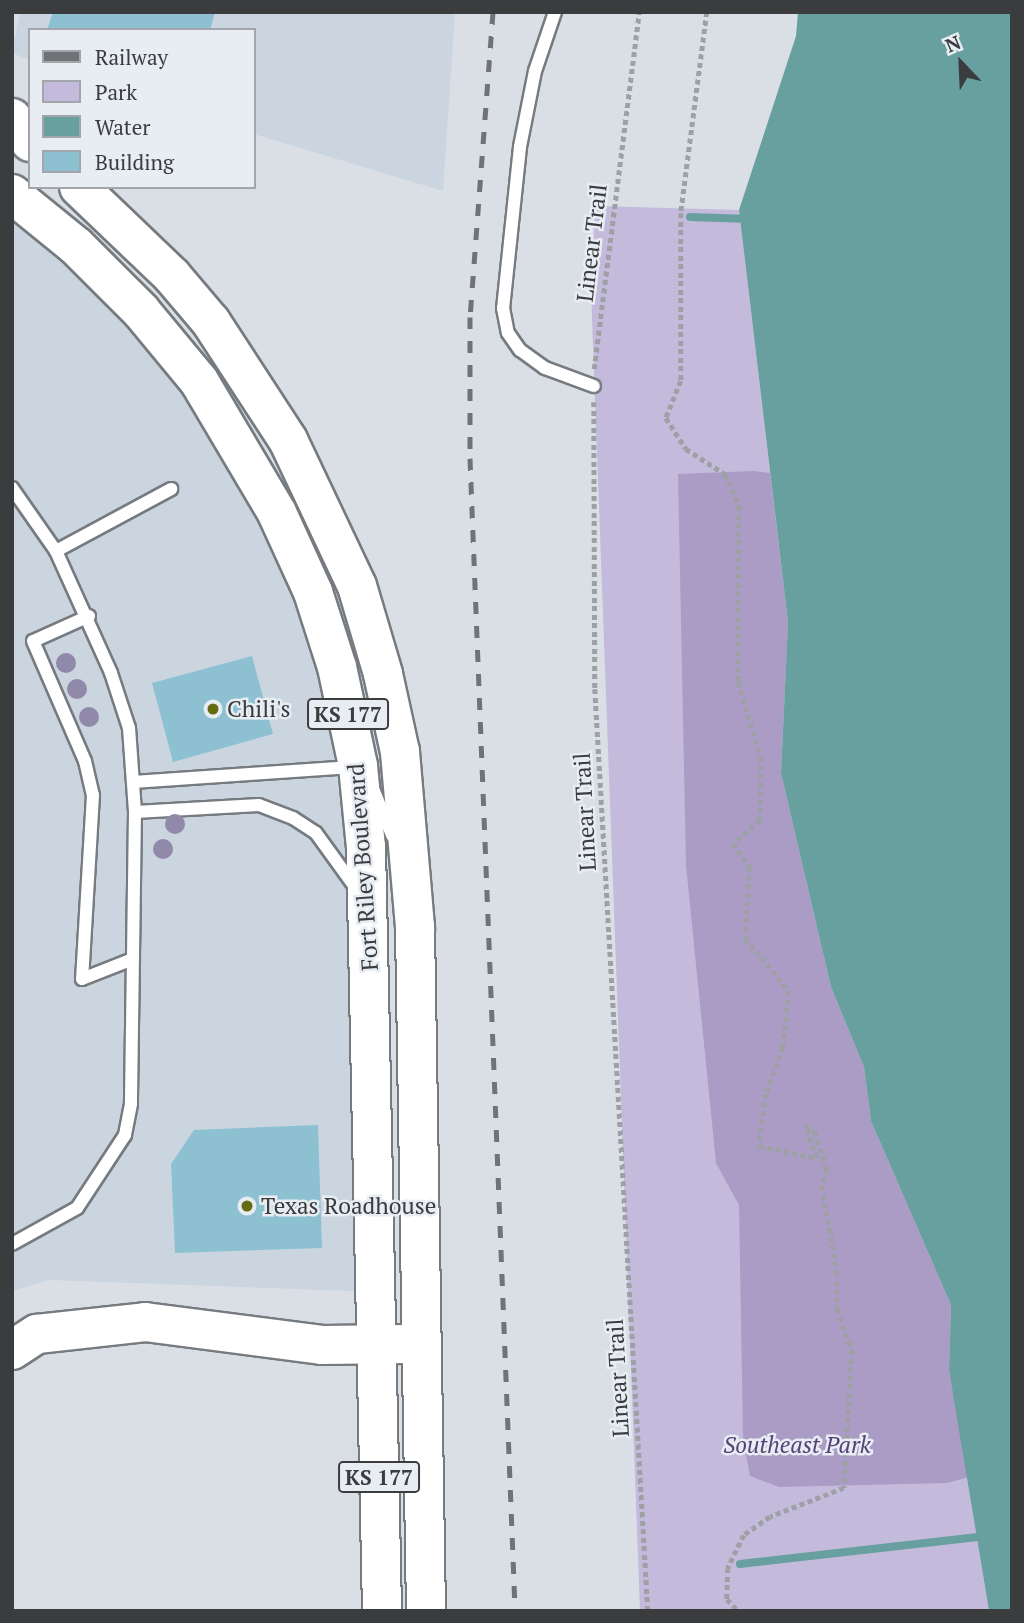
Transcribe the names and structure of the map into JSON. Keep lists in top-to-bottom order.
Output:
{
  "streets": {
    "highway": ["KS 177", "Fort Riley Boulevard"],
    "path": ["Linear Trail"]
  },
  "parks": ["Southeast Park"],
  "places": ["Chili's", "Texas Roadhouse"],
  "legend": [
    "Railway",
    "Park",
    "Water",
    "Building"
  ],
  "north": "top left"
}
